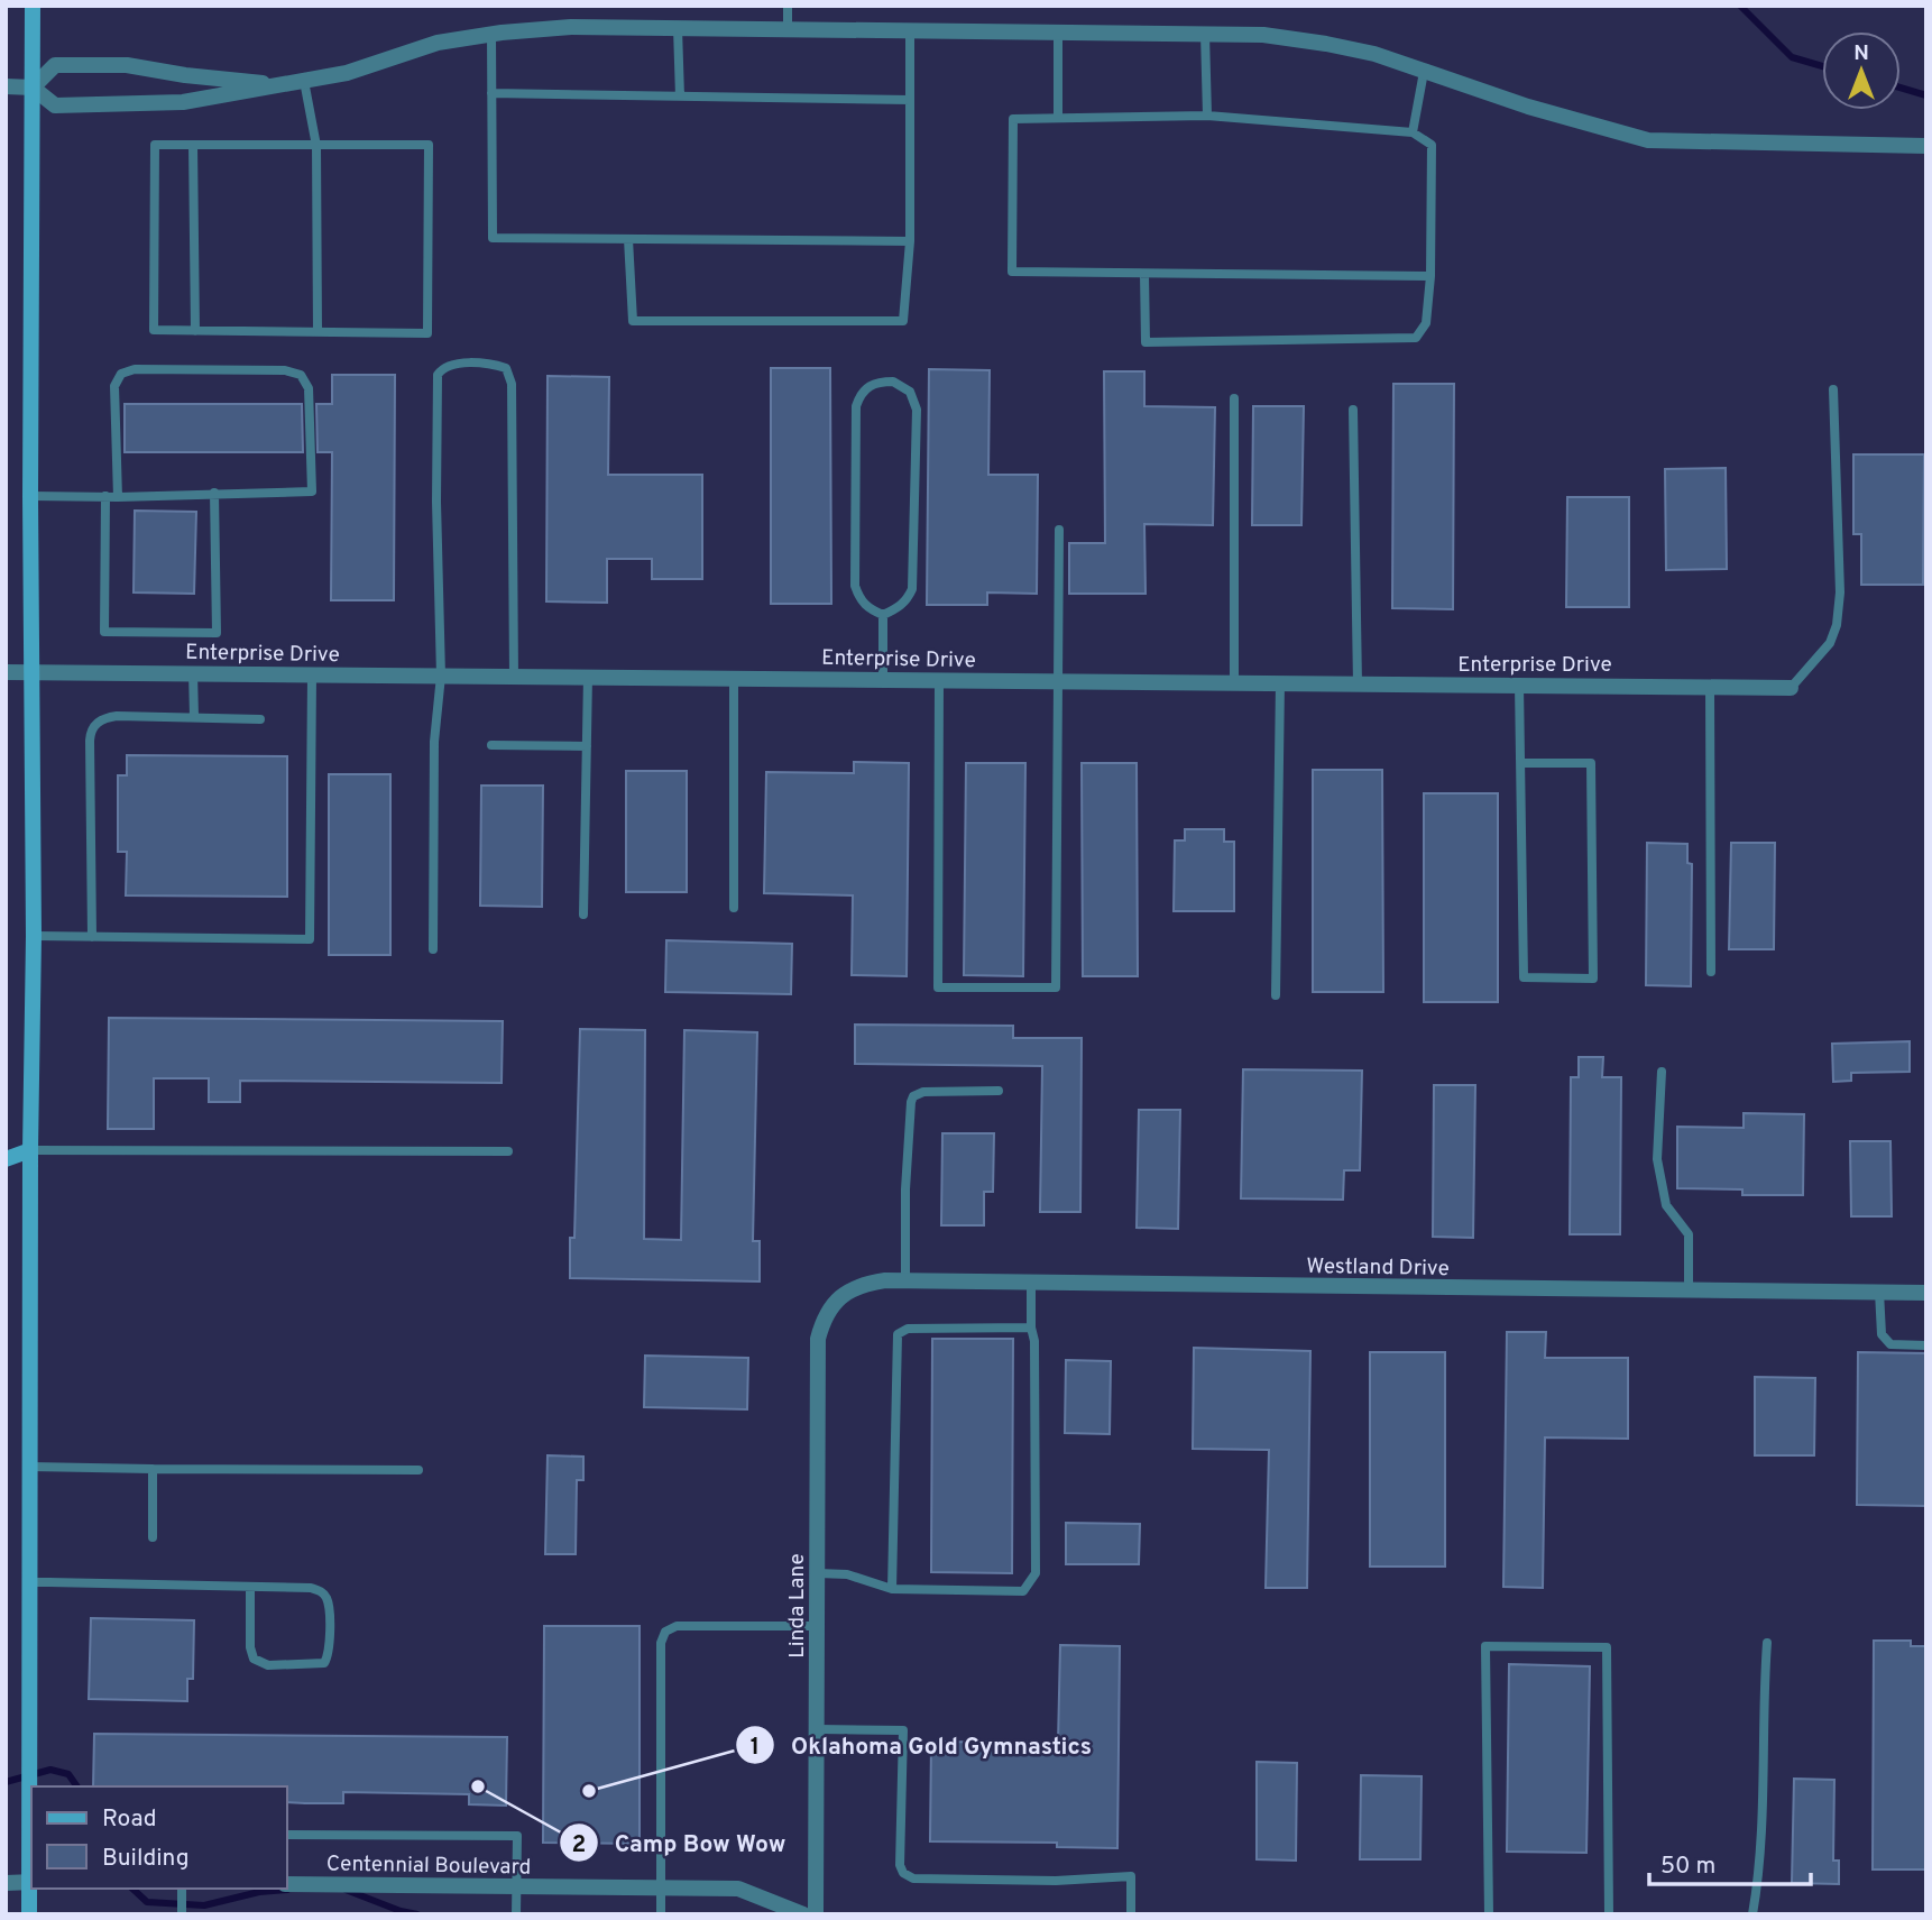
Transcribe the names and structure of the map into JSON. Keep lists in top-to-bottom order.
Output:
{
  "streets": {
    "street": [
      "Enterprise Drive",
      "Westland Drive",
      "Linda Lane",
      "Centennial Boulevard"
    ]
  },
  "crossings": [
    ["Westland Drive", "Linda Lane"]
  ],
  "places": ["Camp Bow Wow", "Oklahoma Gold Gymnastics"],
  "legend": ["Road", "Building"],
  "scale_bar": "50 m",
  "north": "top"
}
